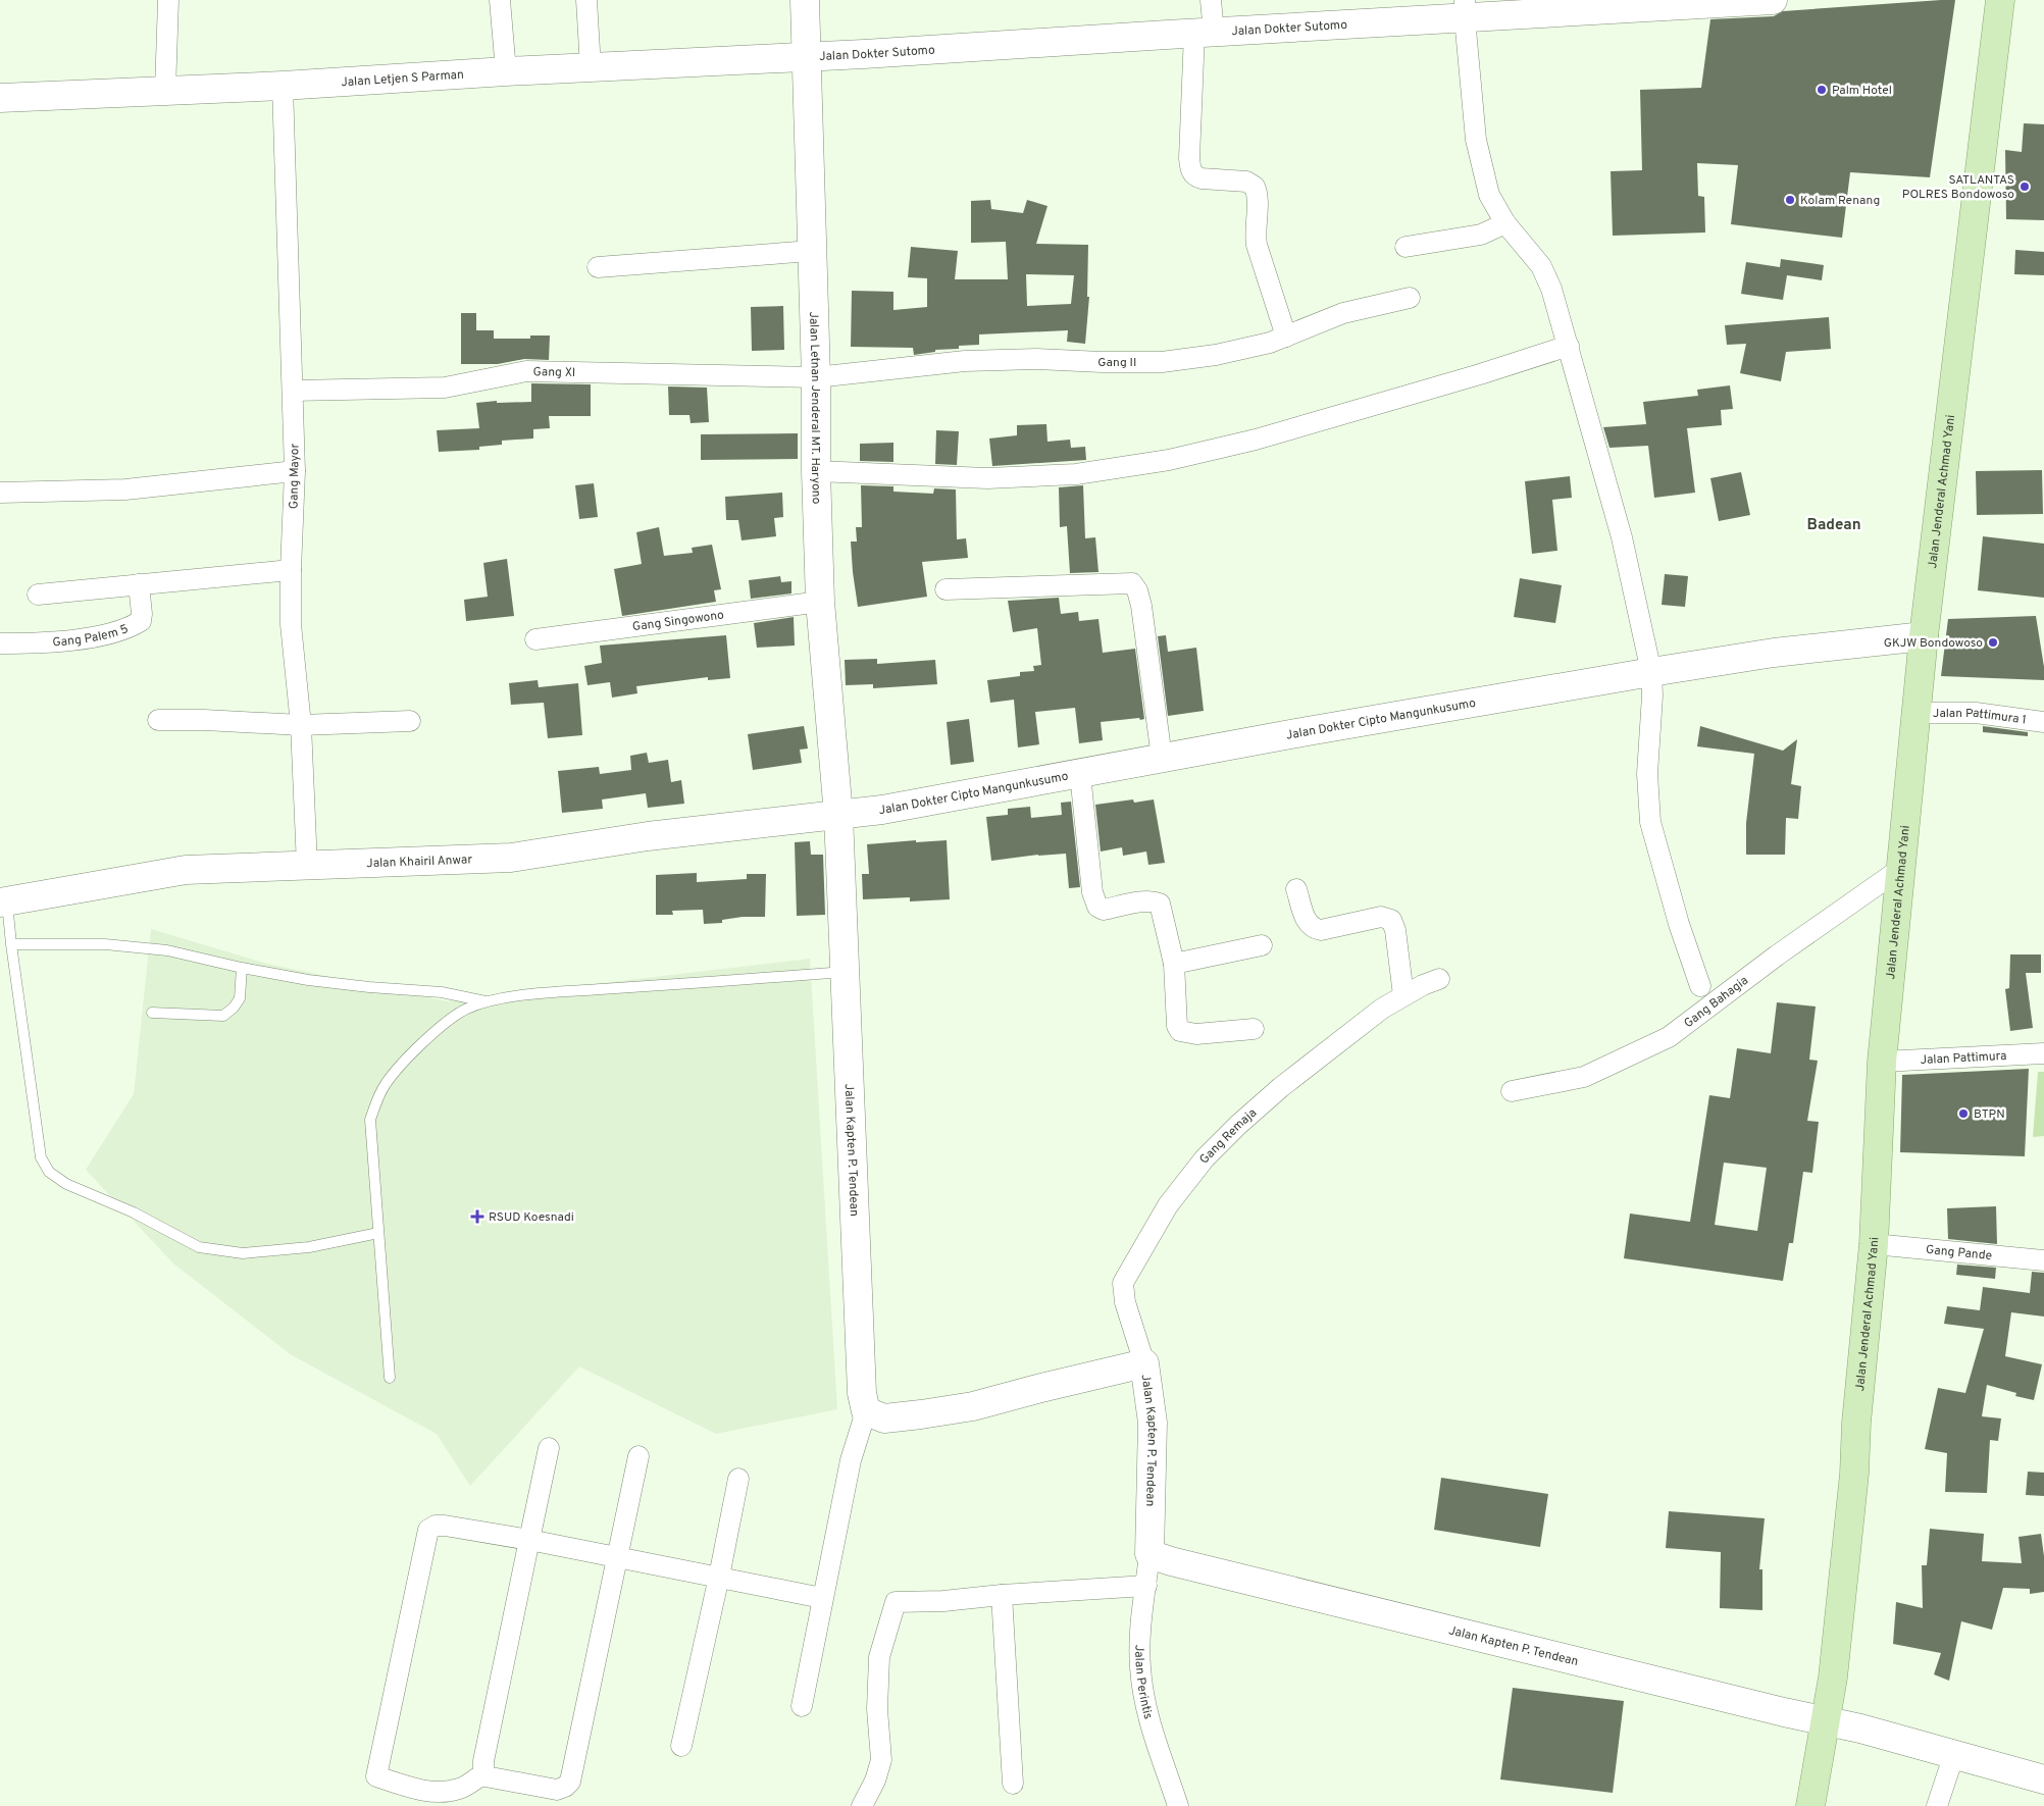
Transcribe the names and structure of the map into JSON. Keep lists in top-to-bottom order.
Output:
{
  "streets": {
    "main road": ["Jalan Jenderal Achmad Yani"],
    "street": [
      "Jalan Dokter Sutomo",
      "Jalan Letjen S Parman",
      "Gang II",
      "Gang XI",
      "Jalan Letnan Jenderal MT. Haryono",
      "Gang Mayor",
      "Gang Singowono",
      "Gang Palem 5",
      "Jalan Pattimura 1",
      "Jalan Dokter Cipto Mangunkusumo",
      "Jalan Khairil Anwar",
      "Gang Bahagia",
      "Jalan Pattimura",
      "Gang Remaja",
      "Jalan Kapten P. Tendean",
      "Gang Pande",
      "Jalan Perintis"
    ]
  },
  "crossings": [
    ["Jalan Dokter Sutomo", "Jalan Letjen S Parman"],
    ["Jalan Dokter Sutomo", "Jalan Letnan Jenderal MT. Haryono"],
    ["Jalan Letjen S Parman", "Jalan Letnan Jenderal MT. Haryono"],
    ["Jalan Letjen S Parman", "Gang Mayor"],
    ["Gang II", "Gang XI"],
    ["Gang II", "Jalan Letnan Jenderal MT. Haryono"],
    ["Gang XI", "Jalan Letnan Jenderal MT. Haryono"],
    ["Gang XI", "Gang Mayor"],
    ["Jalan Letnan Jenderal MT. Haryono", "Gang Singowono"],
    ["Jalan Letnan Jenderal MT. Haryono", "Jalan Dokter Cipto Mangunkusumo"],
    ["Jalan Letnan Jenderal MT. Haryono", "Jalan Khairil Anwar"],
    ["Jalan Letnan Jenderal MT. Haryono", "Jalan Kapten P. Tendean"],
    ["Gang Mayor", "Jalan Khairil Anwar"],
    ["Jalan Jenderal Achmad Yani", "Jalan Pattimura 1"],
    ["Jalan Jenderal Achmad Yani", "Jalan Dokter Cipto Mangunkusumo"],
    ["Jalan Jenderal Achmad Yani", "Gang Bahagia"],
    ["Jalan Jenderal Achmad Yani", "Jalan Pattimura"],
    ["Jalan Jenderal Achmad Yani", "Jalan Kapten P. Tendean"],
    ["Jalan Jenderal Achmad Yani", "Gang Pande"],
    ["Jalan Dokter Cipto Mangunkusumo", "Jalan Khairil Anwar"],
    ["Jalan Dokter Cipto Mangunkusumo", "Jalan Kapten P. Tendean"],
    ["Jalan Khairil Anwar", "Jalan Kapten P. Tendean"],
    ["Gang Remaja", "Jalan Kapten P. Tendean"],
    ["Jalan Kapten P. Tendean", "Jalan Perintis"]
  ],
  "districts": ["Badean"],
  "places": {
    "other": [
      "Palm Hotel",
      "SATLANTAS POLRES Bondowoso",
      "Kolam Renang",
      "GKJW Bondowoso",
      "BTPN"
    ],
    "health": ["RSUD Koesnadi"]
  }
}
